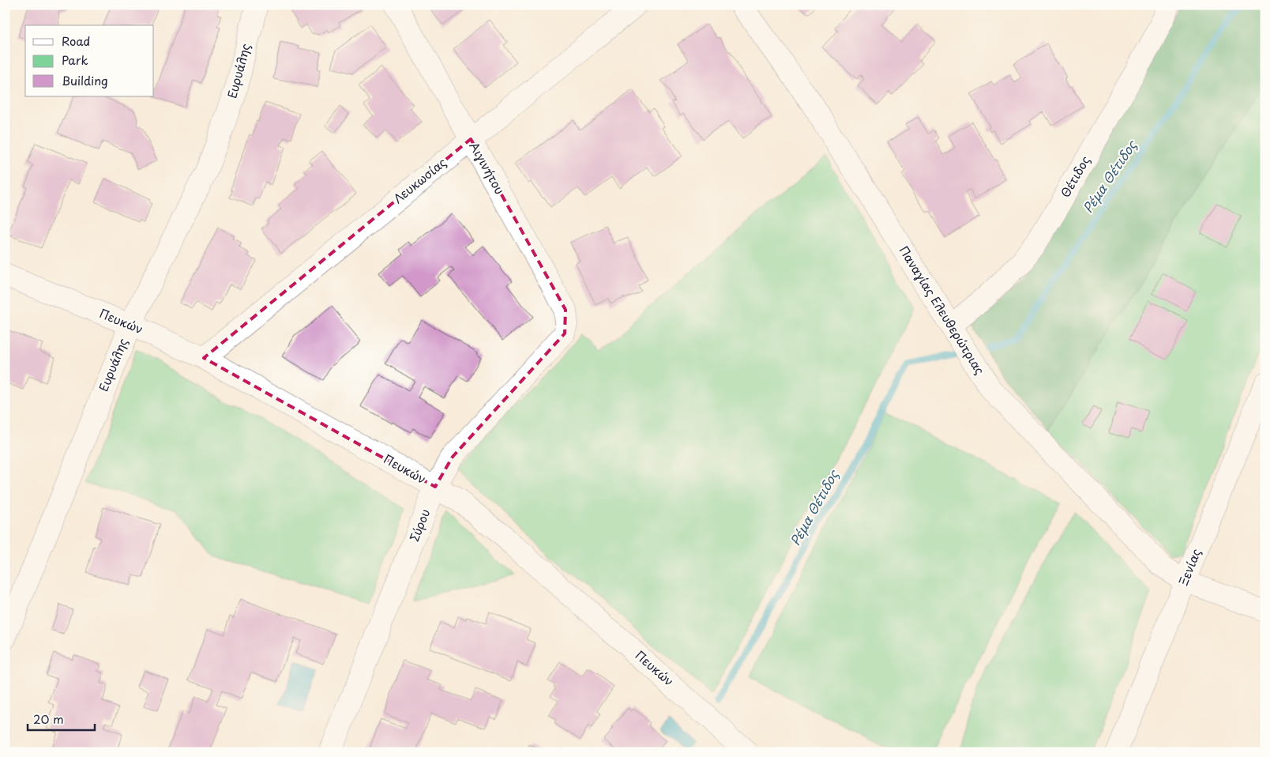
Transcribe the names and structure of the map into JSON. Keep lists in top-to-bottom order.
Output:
{
  "streets": {
    "street": [
      "Ευρυάλης",
      "Αιγινήτου",
      "Θέτιδος",
      "Λευκωσίας",
      "Παναγίας Ελευθερώτριας",
      "Πευκών",
      "Σύρου",
      "Ξενίας"
    ]
  },
  "crossings": [
    ["Ευρυάλης", "Πευκών"],
    ["Αιγινήτου", "Λευκωσίας"],
    ["Αιγινήτου", "Σύρου"],
    ["Θέτιδος", "Παναγίας Ελευθερώτριας"],
    ["Λευκωσίας", "Πευκών"],
    ["Παναγίας Ελευθερώτριας", "Ξενίας"],
    ["Πευκών", "Σύρου"]
  ],
  "water": ["Ρέμα Θέτιδος"],
  "legend": ["Road", "Park", "Building"],
  "scale_bar": "20 m"
}
